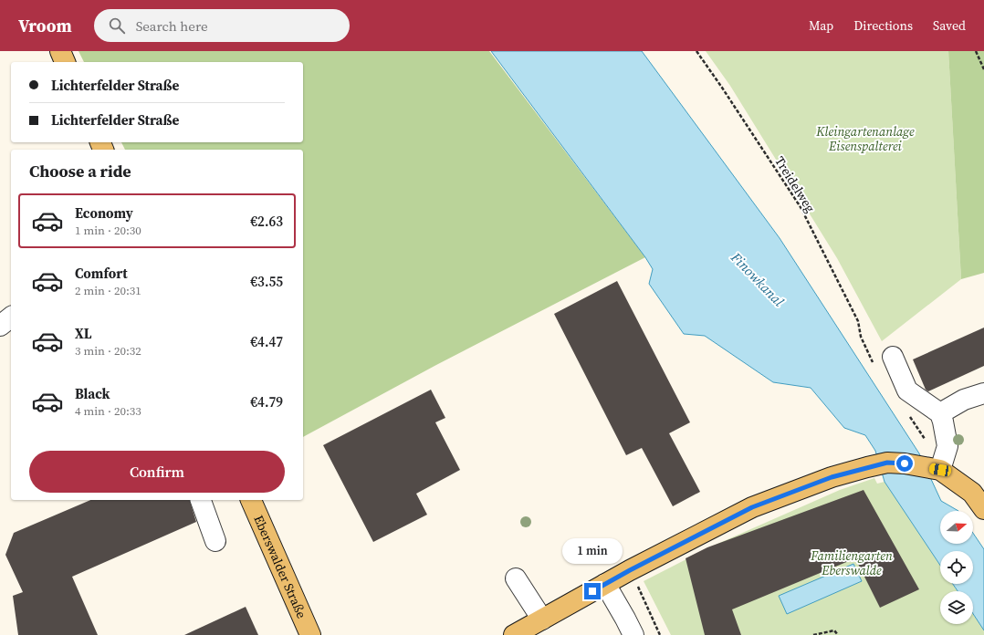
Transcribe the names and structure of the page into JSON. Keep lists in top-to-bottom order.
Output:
{
  "streets": {
    "main road": ["Eberswalder Straße"],
    "path": ["Treidelweg"]
  },
  "water": ["Finowkanal"],
  "parks": ["Kleingartenanlage Eisenspalterei", "Familiengarten Eberswalde"],
  "north": "right",
  "page": {
    "header": "Vroom",
    "search": "Search here",
    "nav": ["Map", "Directions", "Saved"],
    "banner": ["Lichterfelder Straße", "Lichterfelder Straße"],
    "heading": "Choose a ride",
    "list": [
      {
        "name": "Economy",
        "note": "1 min · 20:30",
        "value": "€2.63"
      },
      {
        "name": "Comfort",
        "note": "2 min · 20:31",
        "value": "€3.55"
      },
      {
        "name": "XL",
        "note": "3 min · 20:32",
        "value": "€4.47"
      },
      {
        "name": "Black",
        "note": "4 min · 20:33",
        "value": "€4.79"
      }
    ],
    "buttons": "Confirm",
    "bubble": "1 min"
  }
}
